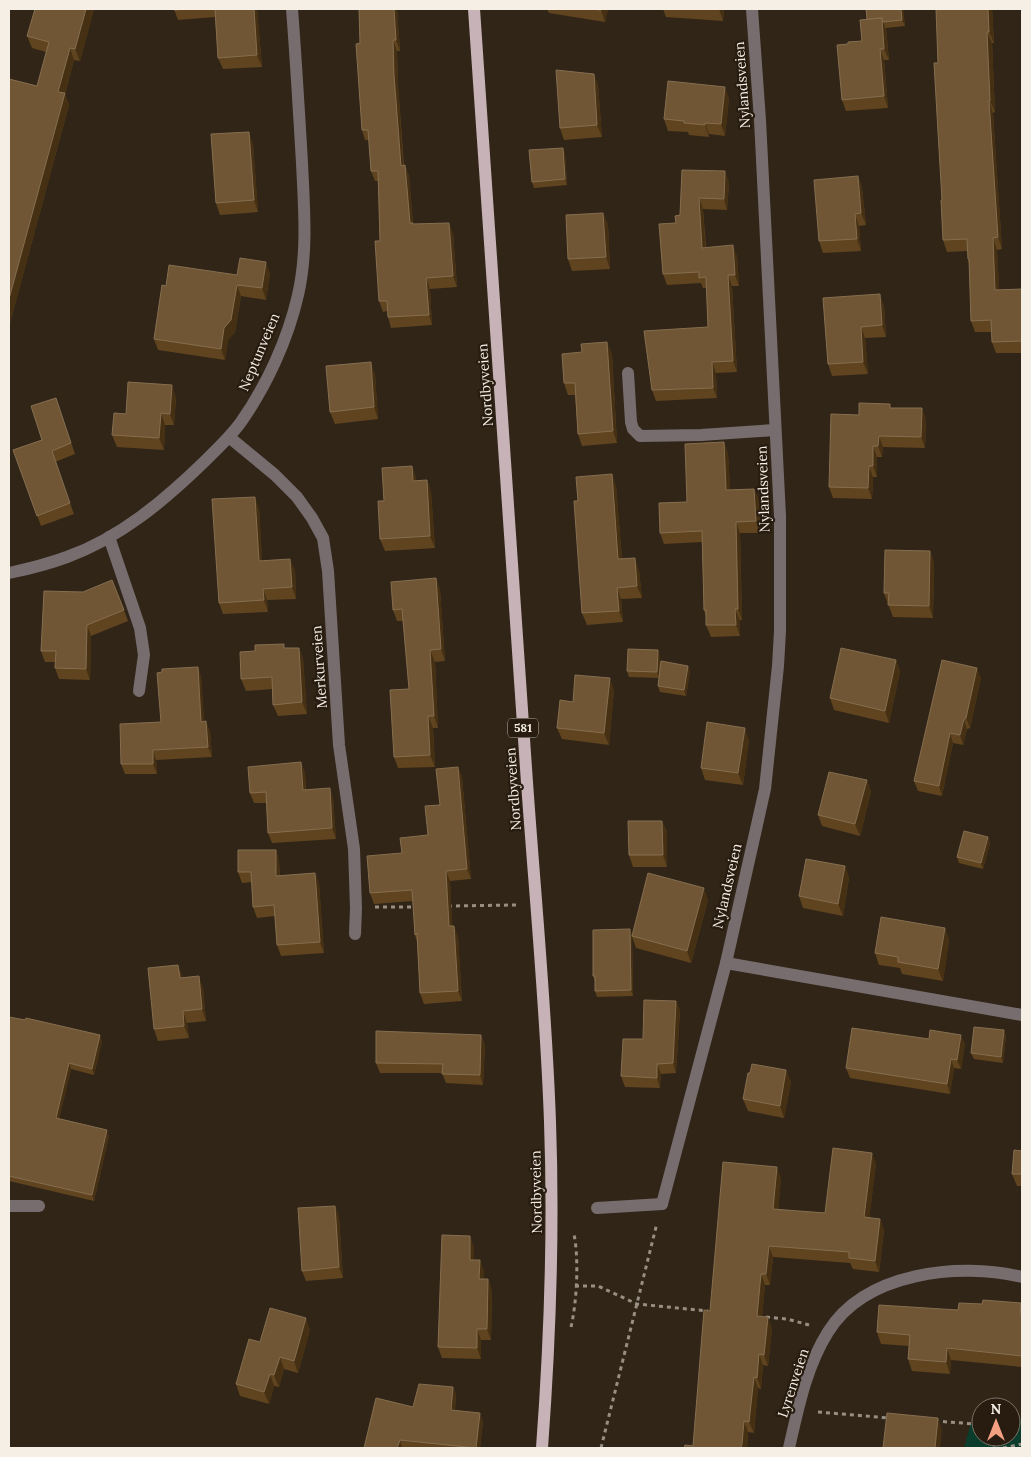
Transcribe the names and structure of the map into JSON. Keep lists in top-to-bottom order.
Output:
{
  "streets": {
    "main road": ["Nordbyveien", "581"],
    "street": [
      "Nylandsveien",
      "Neptunveien",
      "Merkurveien",
      "Lyrenveien"
    ]
  },
  "crossings": [
    ["Neptunveien", "Merkurveien"]
  ],
  "north": "top"
}
